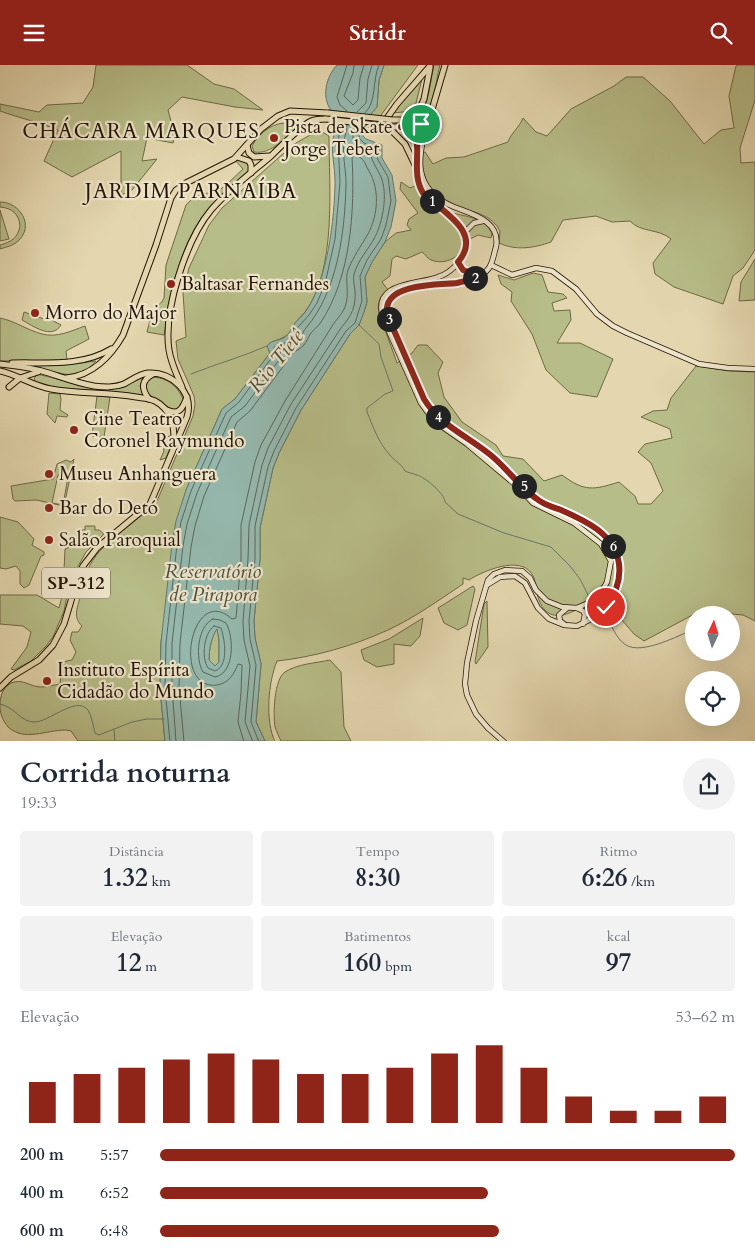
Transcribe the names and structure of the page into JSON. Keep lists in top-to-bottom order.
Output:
{
  "streets": {
    "main road": ["SP-312"]
  },
  "districts": ["CHÁCARA MARQUES", "JARDIM PARNAÍBA"],
  "water": ["Rio Tietê", "Reservatório de Pirapora"],
  "places": [
    "Pista de Skate Jorge Tebet",
    "Baltasar Fernandes",
    "Morro do Major",
    "Cine Teatro Coronel Raymundo",
    "Museu Anhanguera",
    "Bar do Detó",
    "Salão Paroquial",
    "Instituto Espírita Cidadão do Mundo"
  ],
  "north": "top",
  "page": {
    "header": "Stridr",
    "pins": [
      "1",
      "2",
      "3",
      "4",
      "5",
      "6"
    ],
    "heading": ["Corrida noturna", "19:33"],
    "stats": [
      ["Distância", "1.32 km"],
      ["Tempo", "8:30"],
      ["Ritmo", "6:26 /km"],
      ["Elevação", "12 m"],
      ["Batimentos", "160 bpm"],
      ["kcal", "97"]
    ],
    "chart": ["Elevação", "53–62 m"],
    "list": [
      {
        "name": "200 m",
        "note": "5:57"
      },
      {
        "name": "400 m",
        "note": "6:52"
      },
      {
        "name": "600 m",
        "note": "6:48"
      }
    ]
  }
}
